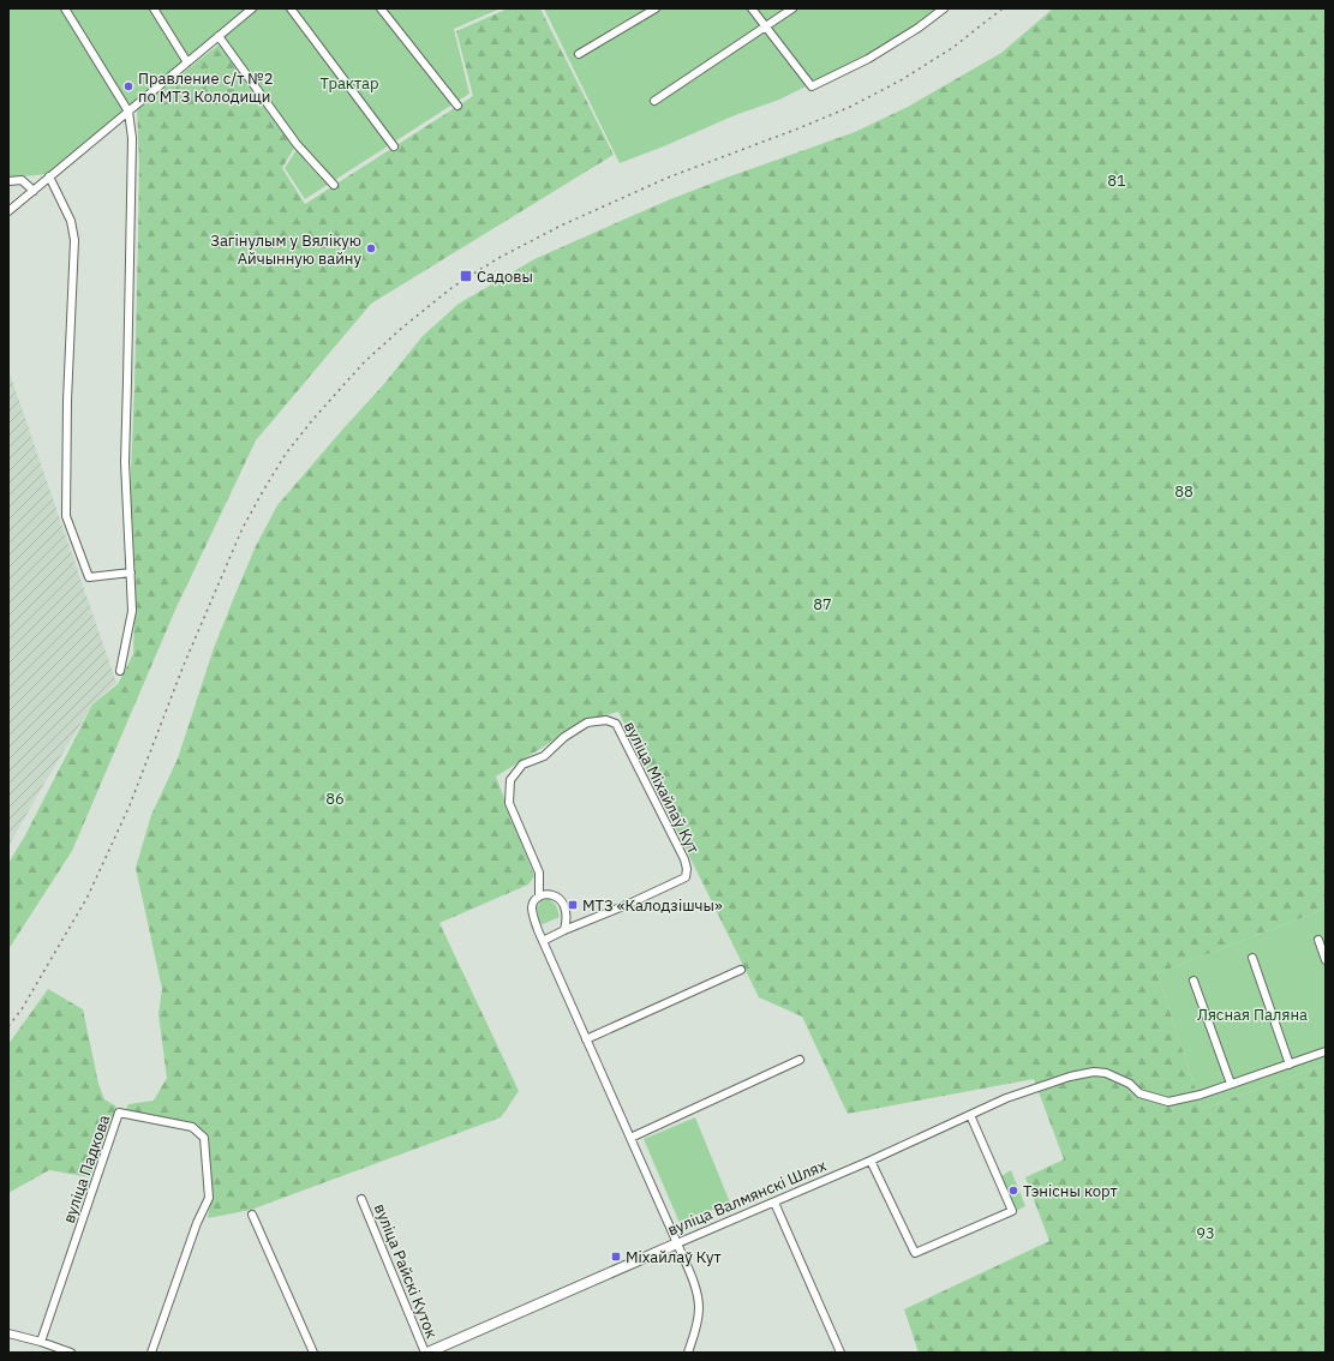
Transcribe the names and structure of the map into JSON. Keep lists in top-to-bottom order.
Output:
{
  "streets": {
    "street": [
      "вуліца Міхайлаў Кут",
      "вуліца Падкова",
      "вуліца Валмянскі Шлях",
      "вуліца Райскі Куток"
    ]
  },
  "crossings": [
    ["вуліца Міхайлаў Кут", "вуліца Валмянскі Шлях"],
    ["вуліца Валмянскі Шлях", "вуліца Райскі Куток"]
  ],
  "parks": [
    "Трактар",
    "81",
    "88",
    "87",
    "86",
    "Лясная Паляна",
    "93"
  ],
  "places": {
    "other": ["Правление с/т №2 по МТЗ Колодищи", "Загінулым у Вялікую Айчынную вайну", "Тэнісны корт"],
    "transit": ["Садовы", "МТЗ «Калодзішчы»", "Міхайлаў Кут"]
  }
}
